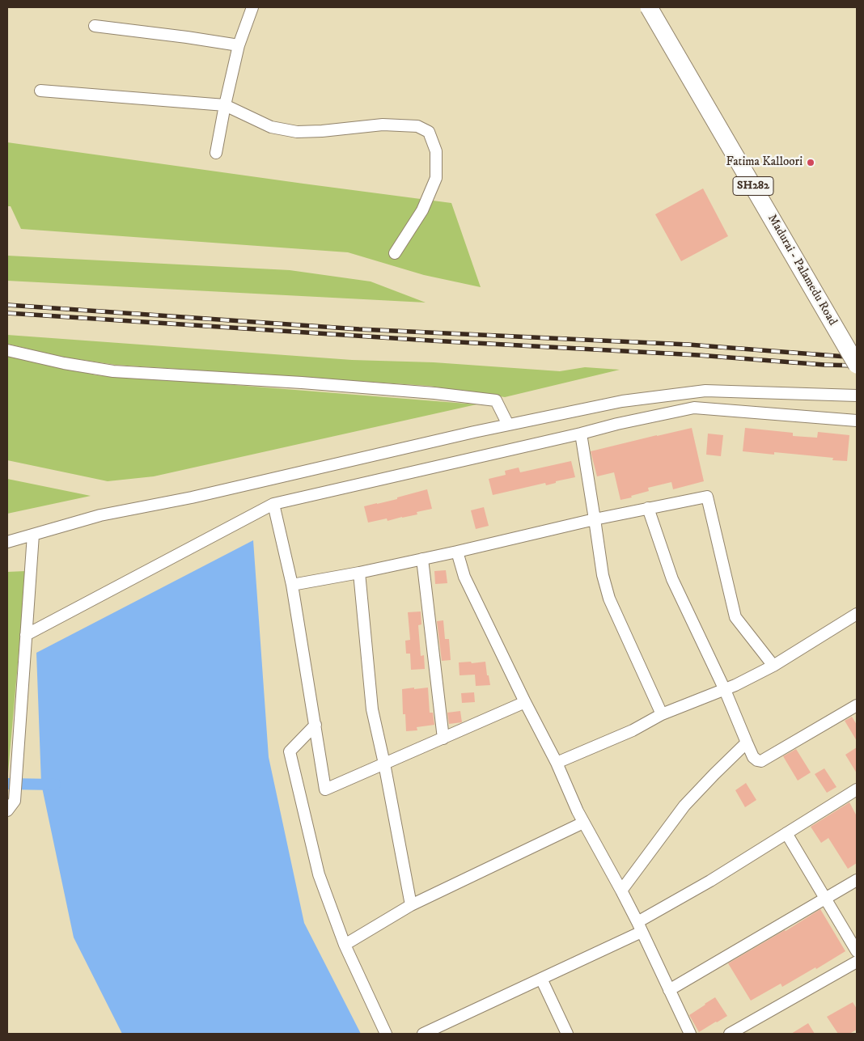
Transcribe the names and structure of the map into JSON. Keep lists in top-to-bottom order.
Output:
{
  "streets": {
    "main road": ["SH282", "Madurai - Palamedu Road"]
  },
  "places": ["Fatima Kalloori"]
}
